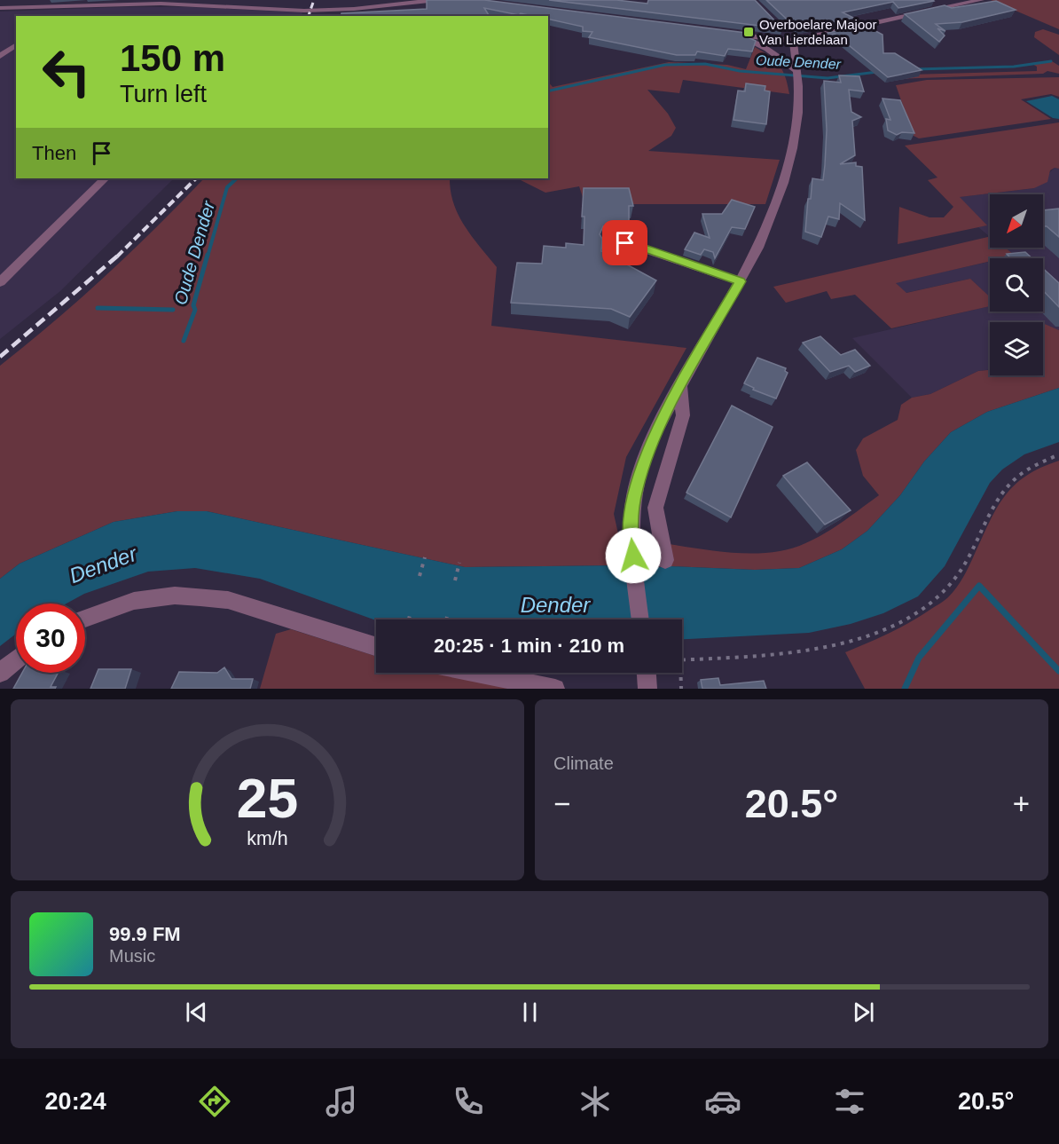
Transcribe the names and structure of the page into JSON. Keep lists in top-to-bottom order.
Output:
{
  "water": ["Oude Dender", "Dender"],
  "places": {
    "transit": ["Overboelare Majoor Van Lierdelaan"]
  },
  "north": "bottom left",
  "page": {
    "turn": ["150 m", "Turn left"],
    "then": "Then",
    "limit": "30",
    "trip": "20:25 · 1 min · 210 m",
    "tile": "Climate",
    "heat": ["−", "20.5°", "+"],
    "song": ["99.9 FM", "Music"],
    "tabs": ["20:24", "20.5°"],
    "gauge": ["25", "km/h"]
  }
}
